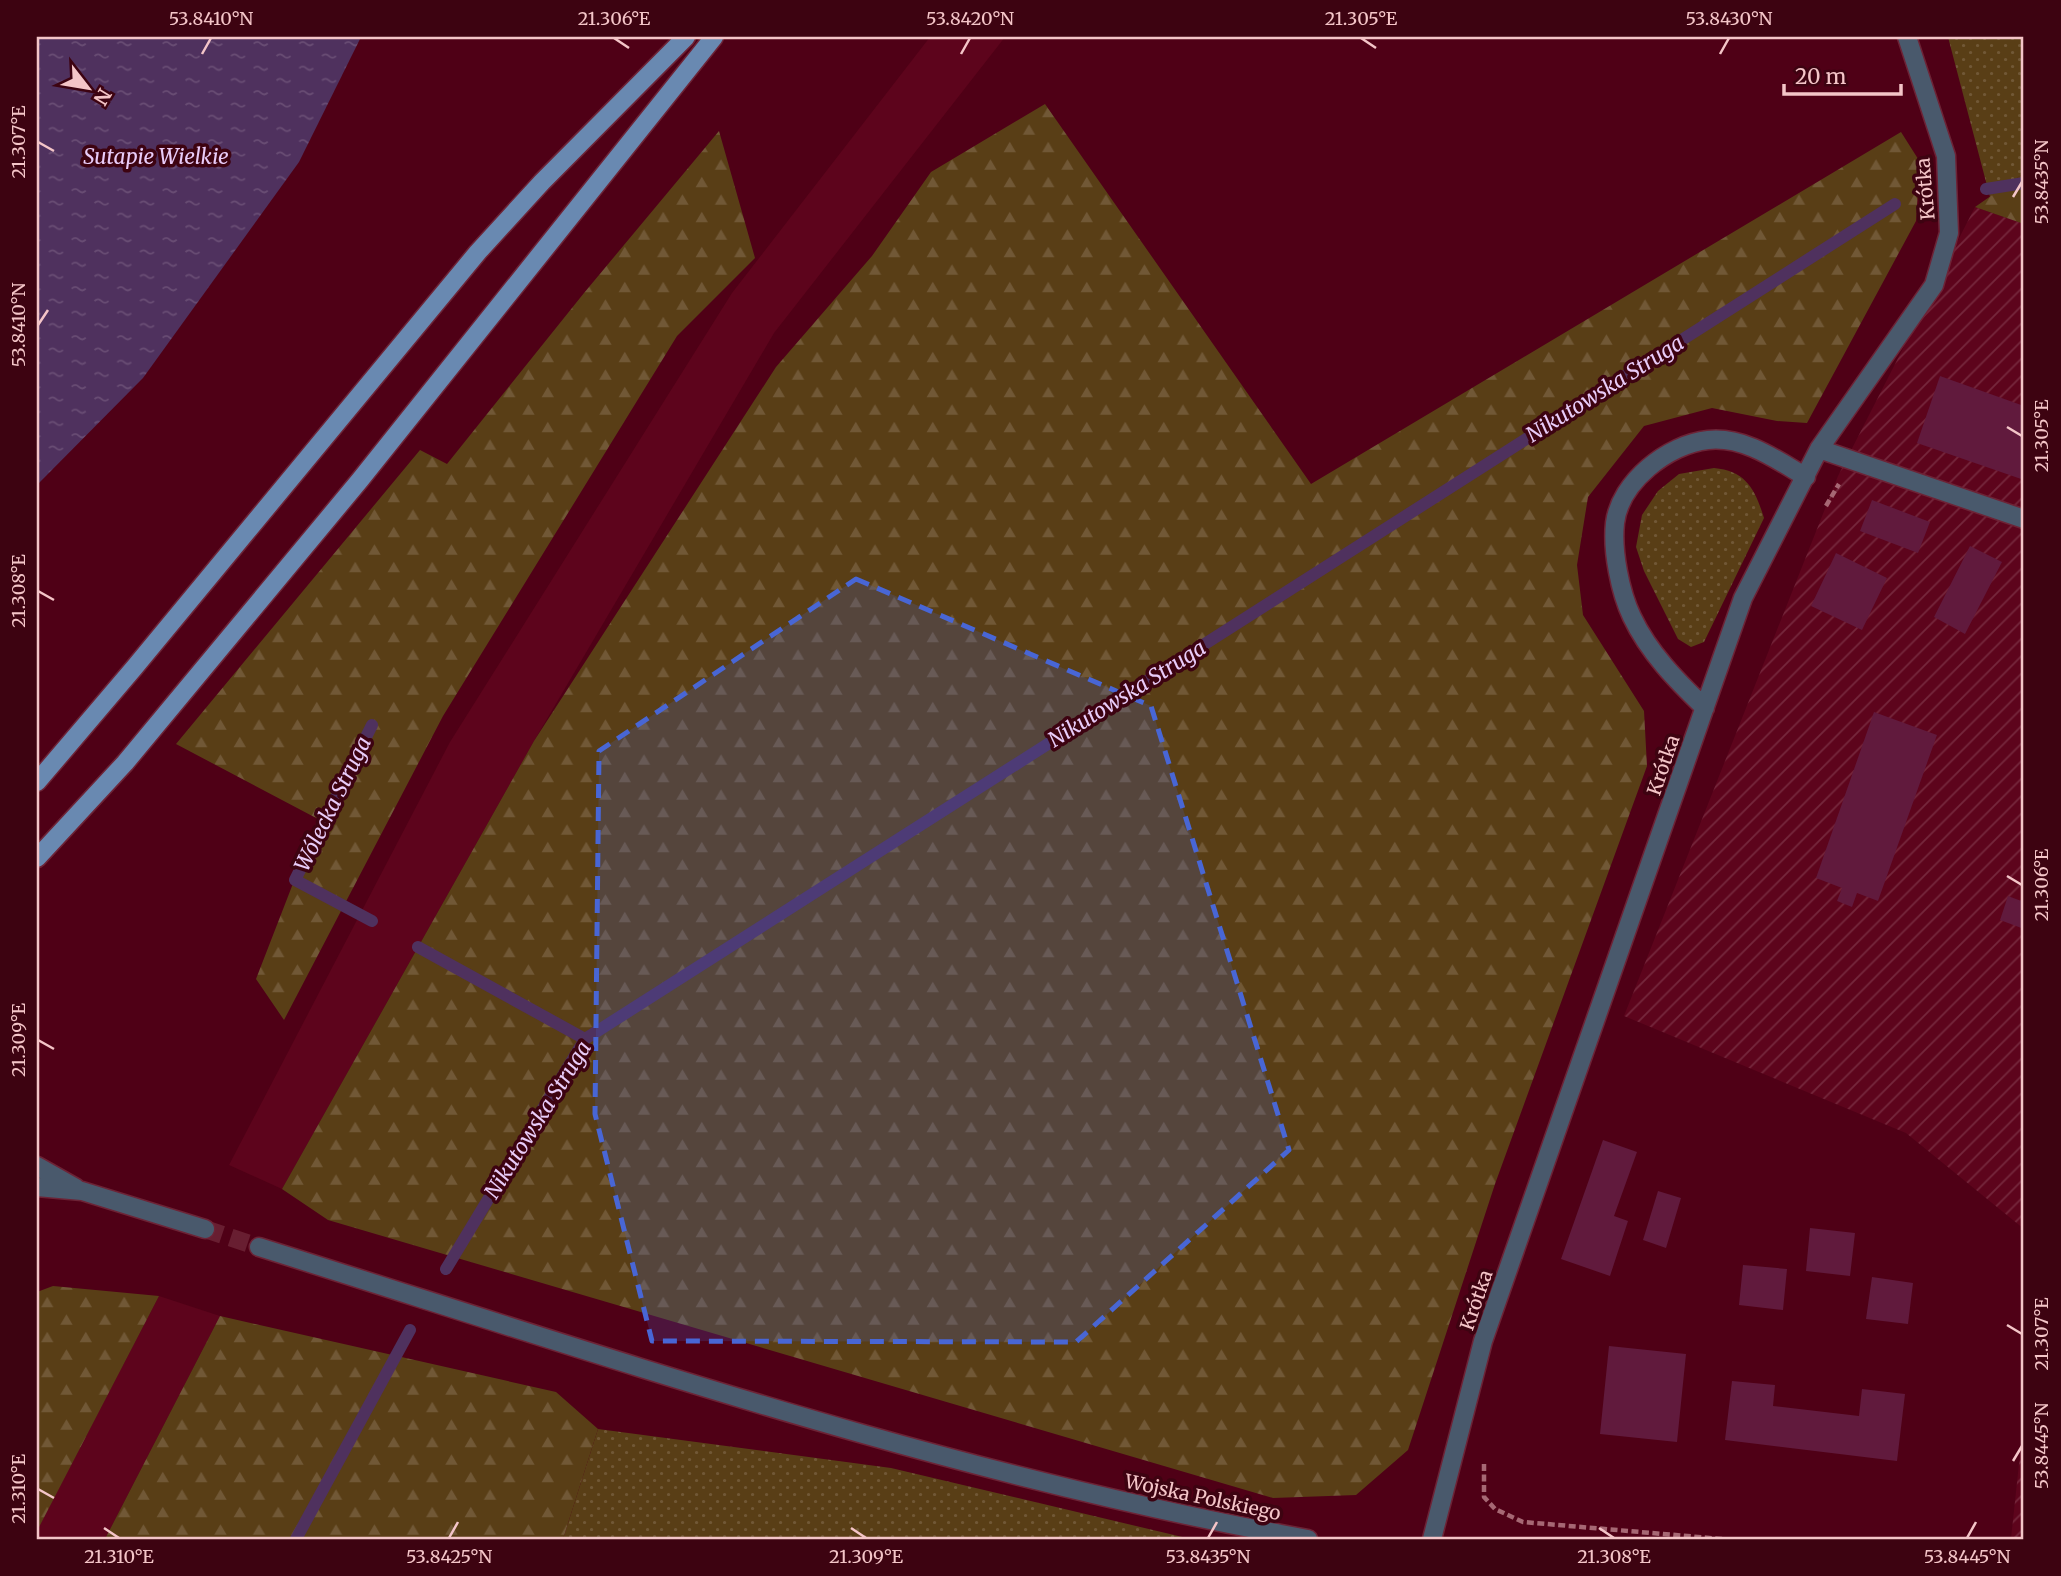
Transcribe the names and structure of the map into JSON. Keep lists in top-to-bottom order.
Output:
{
  "streets": {
    "street": ["Krótka", "Wojska Polskiego"]
  },
  "water": ["Sutapie Wielkie", "Nikutowska Struga", "Wólecka Struga"],
  "scale_bar": "20 m",
  "north": "bottom right",
  "coordinates": [
    "53.8410°N",
    "21.306°E",
    "53.8420°N",
    "21.305°E",
    "53.8430°N",
    "21.307°E",
    "53.8435°N",
    "21.308°E",
    "21.309°E",
    "53.8445°N",
    "21.310°E",
    "53.8425°N"
  ]
}
